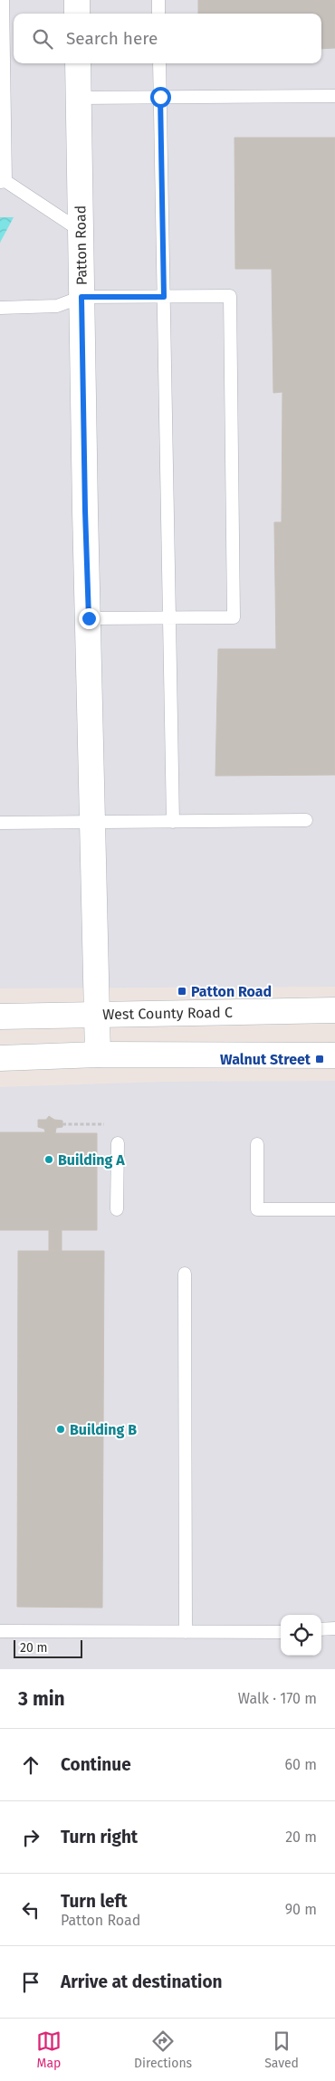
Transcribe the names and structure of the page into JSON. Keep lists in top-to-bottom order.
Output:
{
  "streets": {
    "street": ["Patton Road", "West County Road C"]
  },
  "crossings": [
    ["Patton Road", "West County Road C"]
  ],
  "places": {
    "transit": ["Patton Road", "Walnut Street"],
    "other": ["Building A", "Building B"]
  },
  "scale_bar": "20 m",
  "page": {
    "search": "Search here",
    "scale": "20 m",
    "heading": ["3 min", "Walk · 170 m"],
    "list": [
      ["Continue", "60 m"],
      ["Turn right", "20 m"],
      ["Turn left", "Patton Road", "90 m"],
      "Arrive at destination"
    ],
    "nav": ["Map", "Directions", "Saved"]
  }
}
